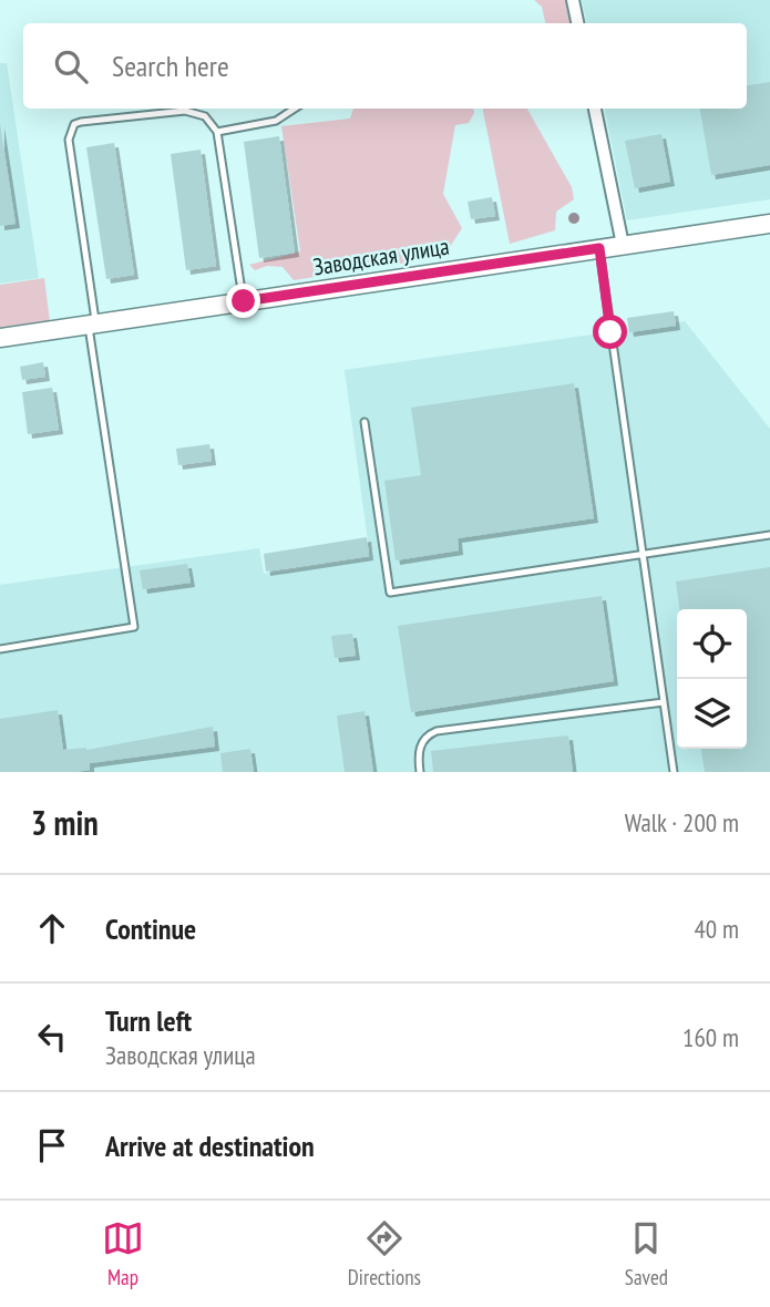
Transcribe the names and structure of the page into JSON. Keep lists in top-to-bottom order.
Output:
{
  "streets": {
    "street": ["Заводская улица"]
  },
  "page": {
    "search": "Search here",
    "heading": ["3 min", "Walk · 200 m"],
    "list": [
      ["Continue", "40 m"],
      ["Turn left", "Заводская улица", "160 m"],
      "Arrive at destination"
    ],
    "nav": ["Map", "Directions", "Saved"]
  }
}
